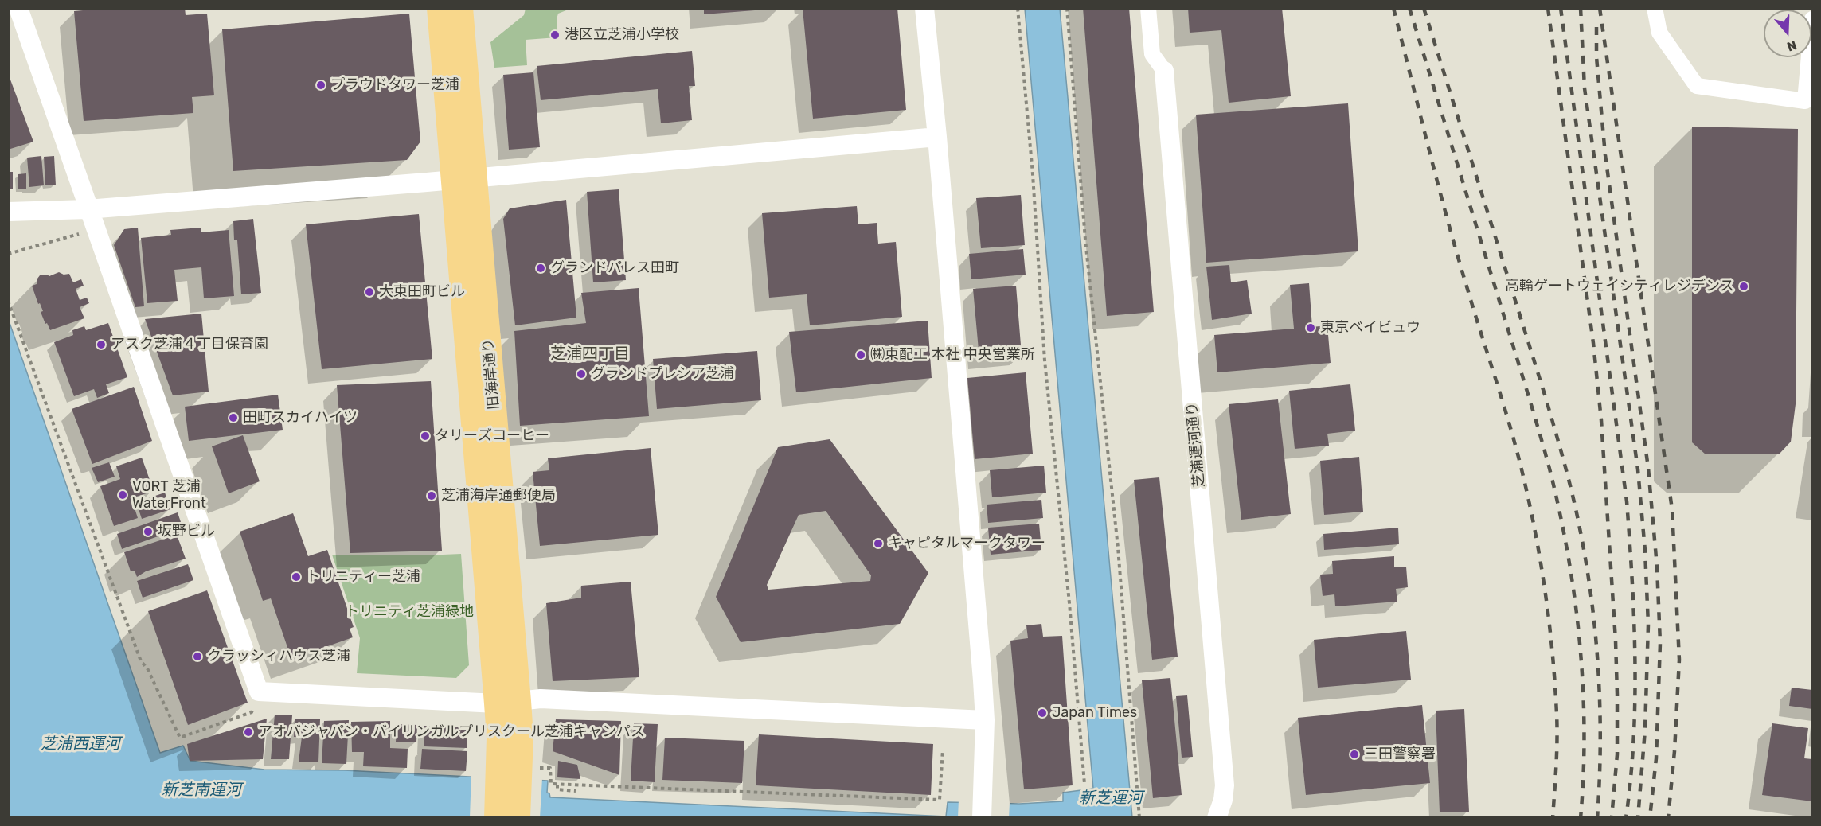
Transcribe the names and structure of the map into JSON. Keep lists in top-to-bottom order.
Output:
{
  "streets": {
    "main road": ["旧海岸通り"],
    "street": ["芝浦運河通り"]
  },
  "districts": ["芝浦四丁目"],
  "water": ["芝浦西運河", "新芝南運河", "新芝運河"],
  "parks": ["トリニティ芝浦緑地"],
  "places": [
    "港区立芝浦小学校",
    "プラウドタワー芝浦",
    "グランドパレス田町",
    "高輪ゲートウェイシティレジデンス",
    "大東田町ビル",
    "東京ベイビュウ",
    "アスク芝浦４丁目保育園",
    "㈱東配工 本社 中央営業所",
    "グランドプレシア芝浦",
    "田町スカイハイツ",
    "タリーズコーヒー",
    "VORT 芝浦 WaterFront",
    "芝浦海岸通郵便局",
    "坂野ビル",
    "キャピタルマークタワー",
    "トリニティー芝浦",
    "クラッシィハウス芝浦",
    "Japan Times",
    "アオバジャパン・バイリンガルプリスクール芝浦キャンパス",
    "三田警察署"
  ],
  "north": "bottom"
}
